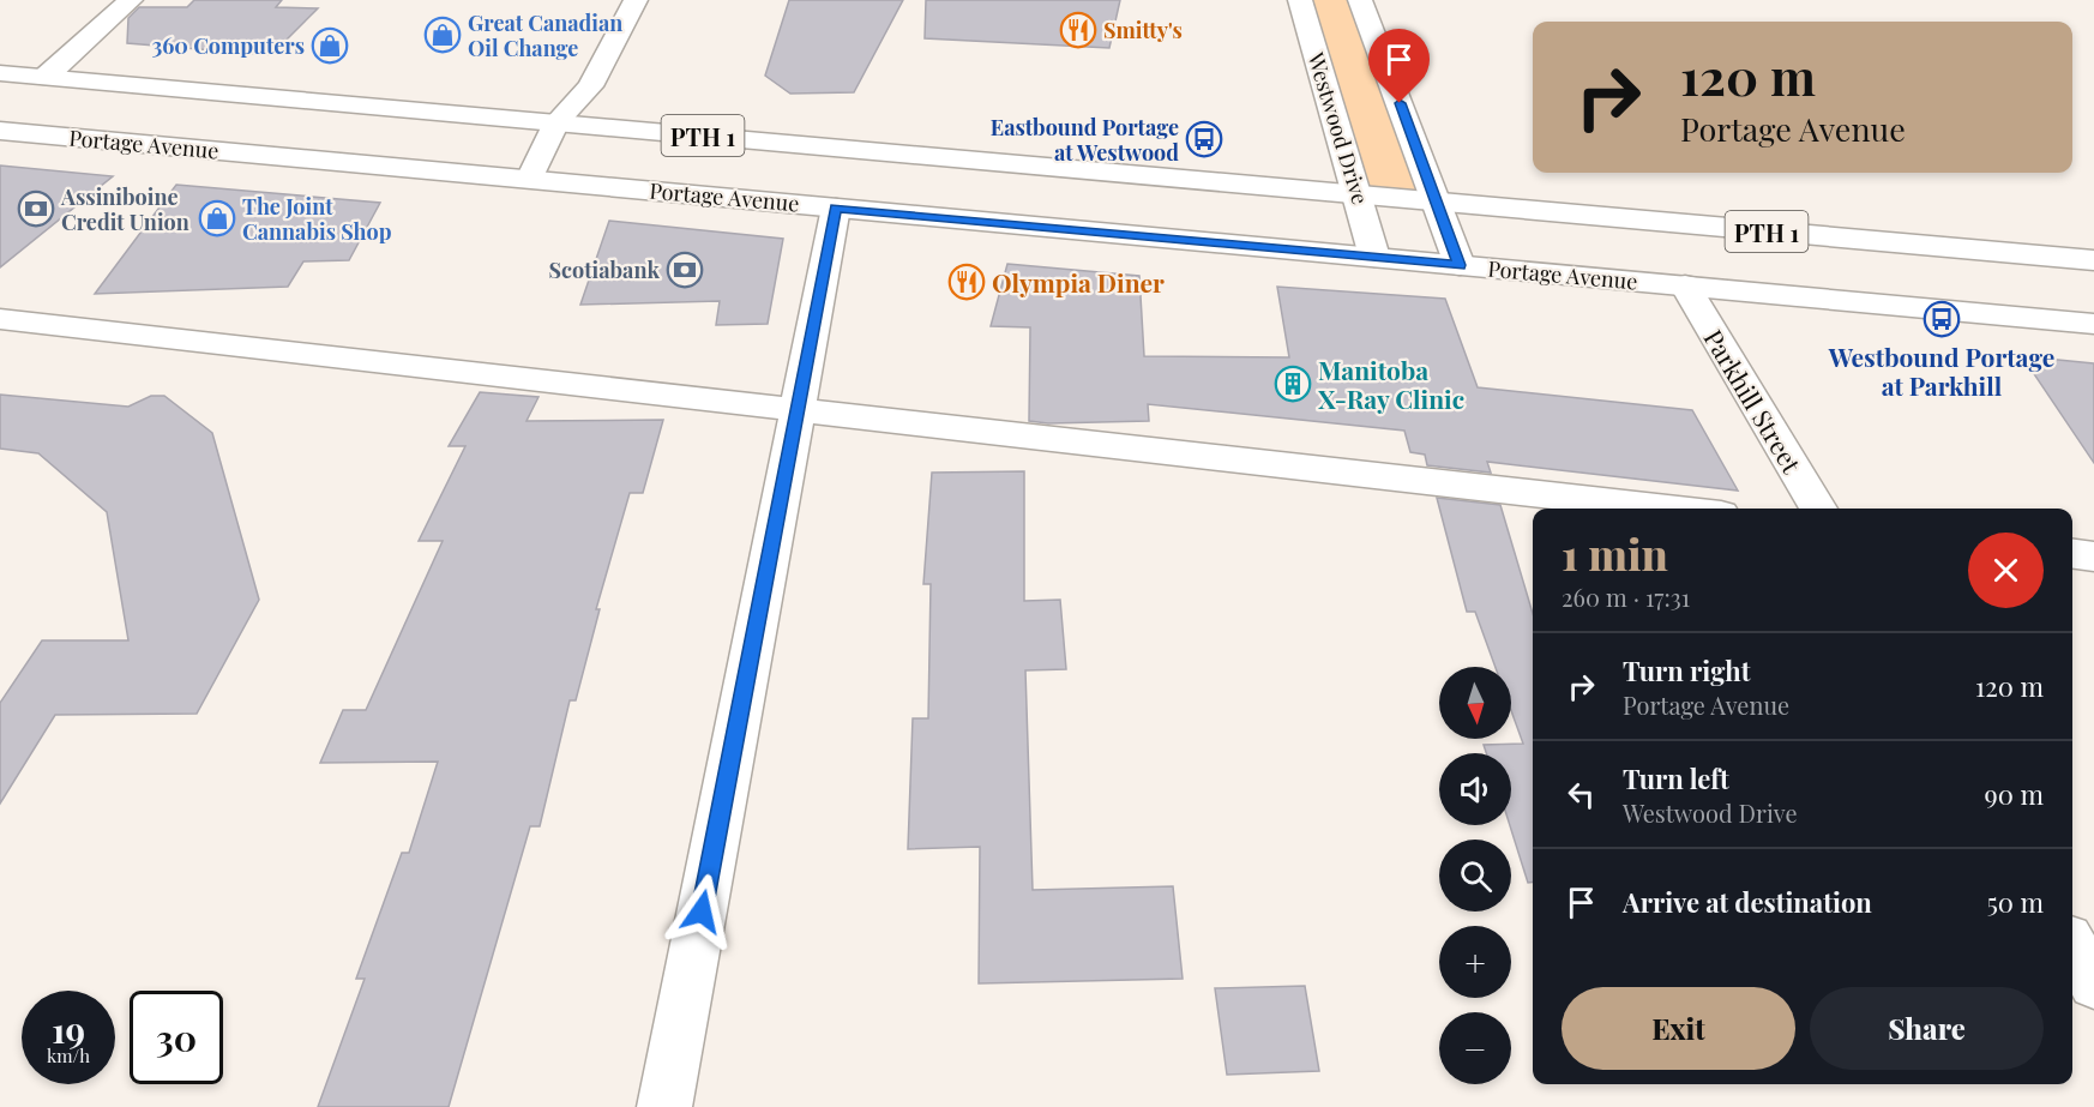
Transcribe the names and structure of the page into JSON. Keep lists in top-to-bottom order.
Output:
{
  "streets": {
    "main road": [
      "Westwood Drive",
      "PTH 1",
      "Portage Avenue",
      "Parkhill Street"
    ]
  },
  "crossings": [
    ["Westwood Drive", "PTH 1"],
    ["Westwood Drive", "Portage Avenue"],
    ["Portage Avenue", "Parkhill Street"]
  ],
  "places": {
    "restaurant": ["Smitty's", "Olympia Diner"],
    "shop": ["Great Canadian Oil Change", "360 Computers", "The Joint Cannabis Shop"],
    "bus stop": ["Eastbound Portage at Westwood", "Westbound Portage at Parkhill"],
    "bank": ["Assiniboine Credit Union", "Scotiabank"],
    "building": ["Manitoba X-Ray Clinic"]
  },
  "north": "bottom",
  "page": {
    "turn": ["120 m", "Portage Avenue"],
    "heading": ["1 min", "260 m · 17:31"],
    "list": [
      {
        "name": "Turn right",
        "note": "Portage Avenue",
        "value": "120 m"
      },
      {
        "name": "Turn left",
        "note": "Westwood Drive",
        "value": "90 m"
      },
      {
        "name": "Arrive at destination",
        "value": "50 m"
      }
    ],
    "map_buttons": ["+", "−"],
    "buttons": ["Exit", "Share"],
    "speed": "19 km/h",
    "limit": "30"
  }
}
